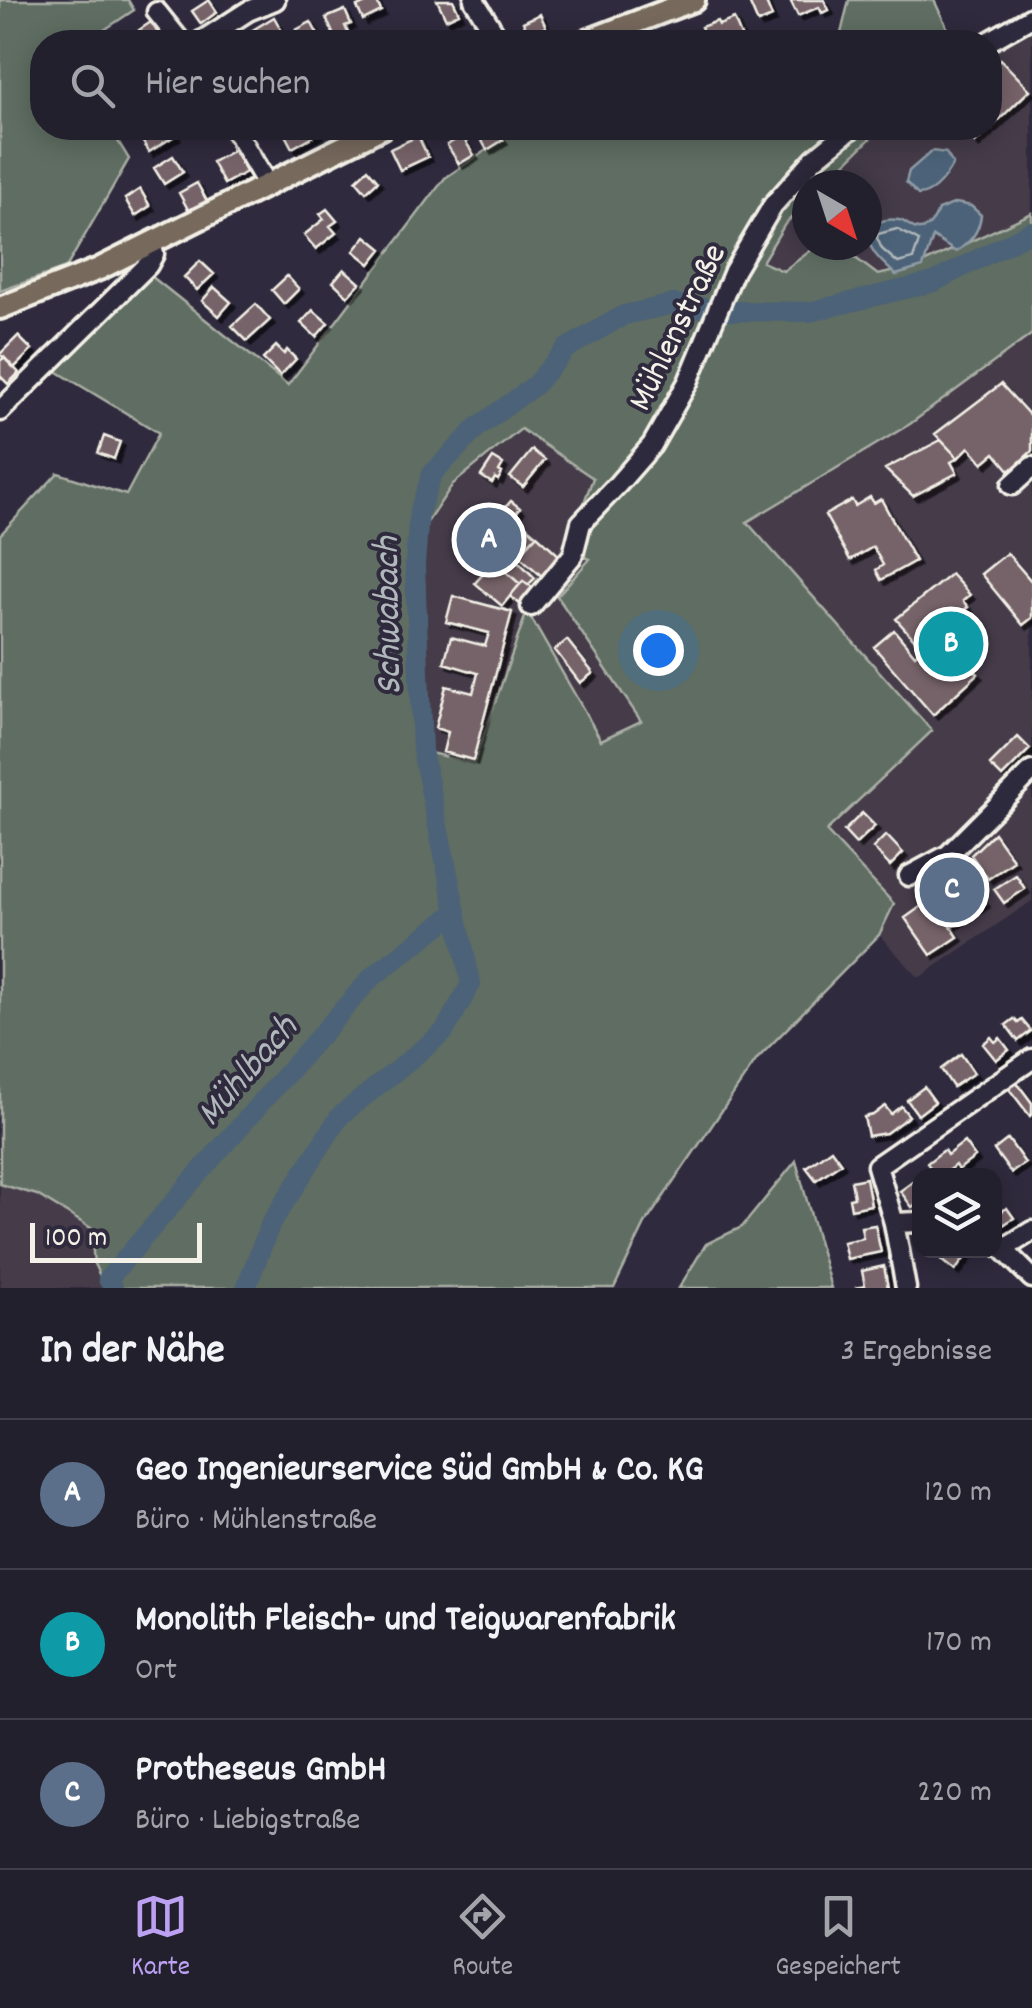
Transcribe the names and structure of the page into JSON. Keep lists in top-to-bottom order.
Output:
{
  "streets": {
    "street": ["Mühlenstraße"]
  },
  "water": ["Schwabach", "Mühlbach"],
  "scale_bar": "100 m",
  "north": "bottom right",
  "page": {
    "search": "Hier suchen",
    "pins": ["A", "B", "C"],
    "scale": "100 m",
    "heading": ["In der Nähe", "3 Ergebnisse"],
    "list": [
      {
        "mark": "A",
        "name": "Geo Ingenieurservice Süd GmbH & Co. KG",
        "note": "Büro · Mühlenstraße",
        "value": "120 m"
      },
      {
        "mark": "B",
        "name": "Monolith Fleisch- und Teigwarenfabrik",
        "note": "Ort",
        "value": "170 m"
      },
      {
        "mark": "C",
        "name": "Protheseus GmbH",
        "note": "Büro · Liebigstraße",
        "value": "220 m"
      }
    ],
    "nav": ["Karte", "Route", "Gespeichert"]
  }
}
